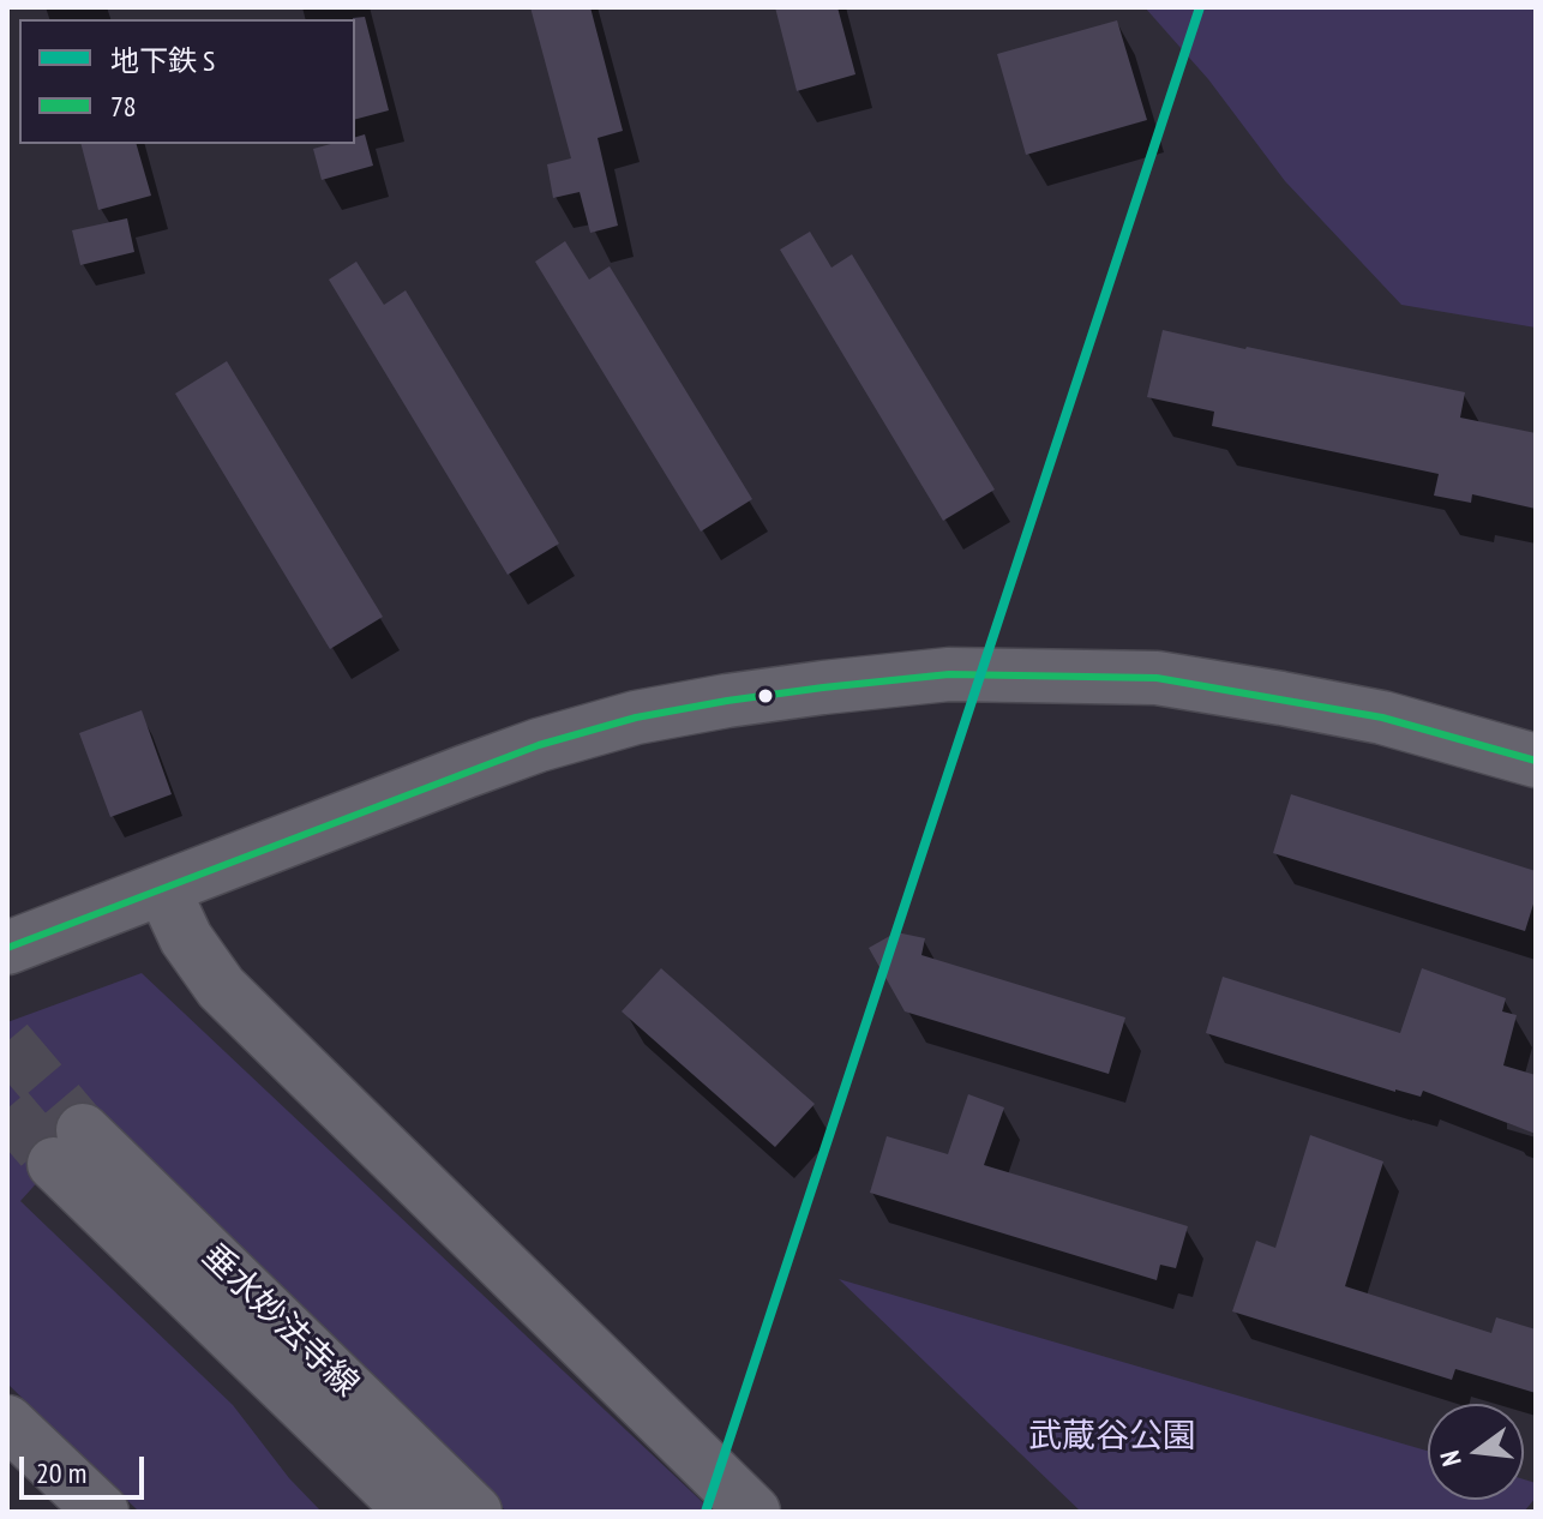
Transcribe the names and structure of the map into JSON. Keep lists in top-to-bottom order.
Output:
{
  "streets": {
    "street": ["垂水妙法寺線"]
  },
  "parks": ["武蔵谷公園"],
  "lines": ["metro line S", "transit line 78"],
  "legend": ["地下鉄 S", "78"],
  "scale_bar": "20 m",
  "north": "left"
}
